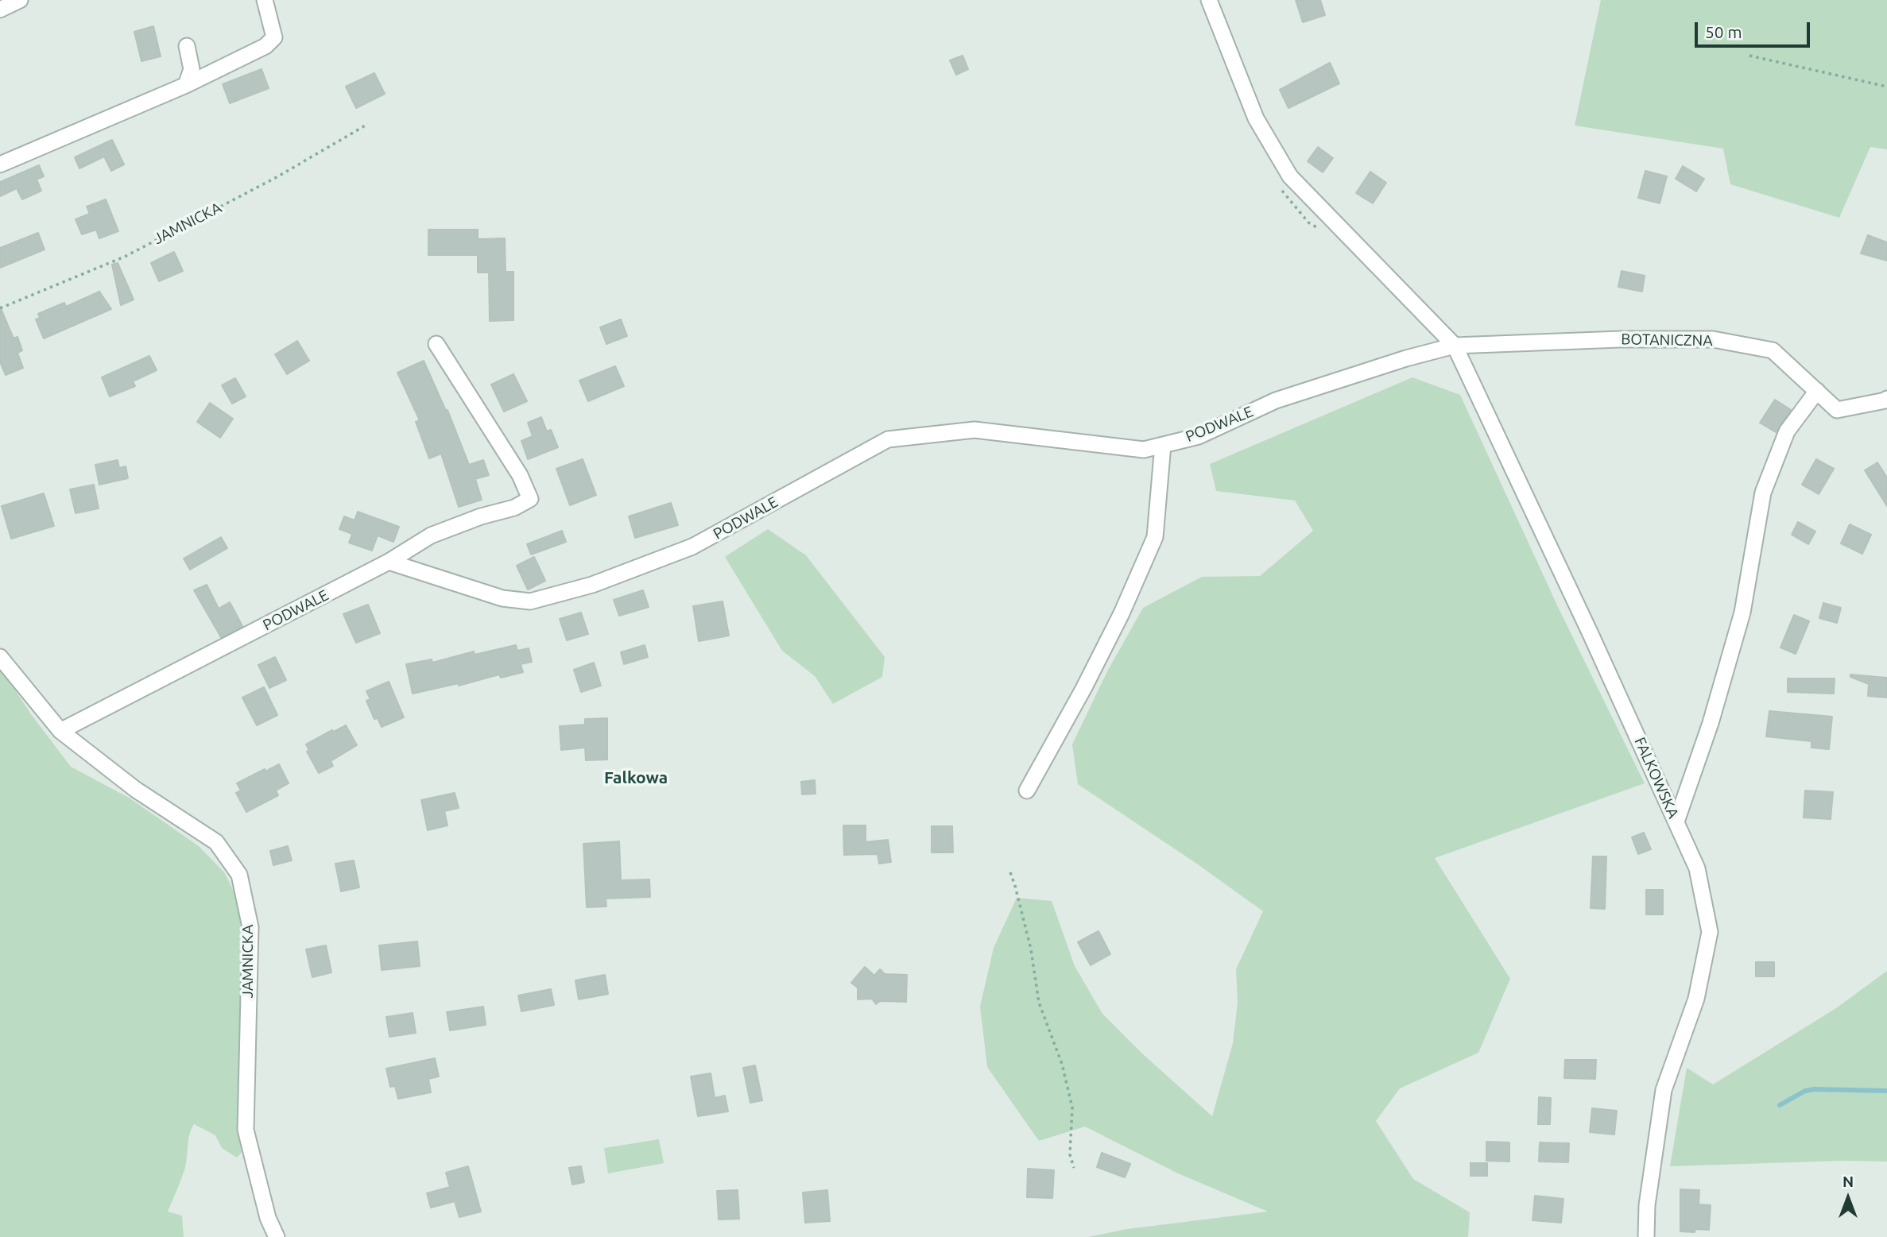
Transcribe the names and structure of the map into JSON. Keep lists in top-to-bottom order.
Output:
{
  "streets": {
    "street": [
      "JAMNICKA",
      "BOTANICZNA",
      "PODWALE",
      "FALKOWSKA"
    ]
  },
  "crossings": [
    ["JAMNICKA", "PODWALE"],
    ["BOTANICZNA", "PODWALE"],
    ["BOTANICZNA", "FALKOWSKA"],
    ["PODWALE", "FALKOWSKA"]
  ],
  "districts": ["Falkowa"],
  "scale_bar": "50 m",
  "north": "top"
}
